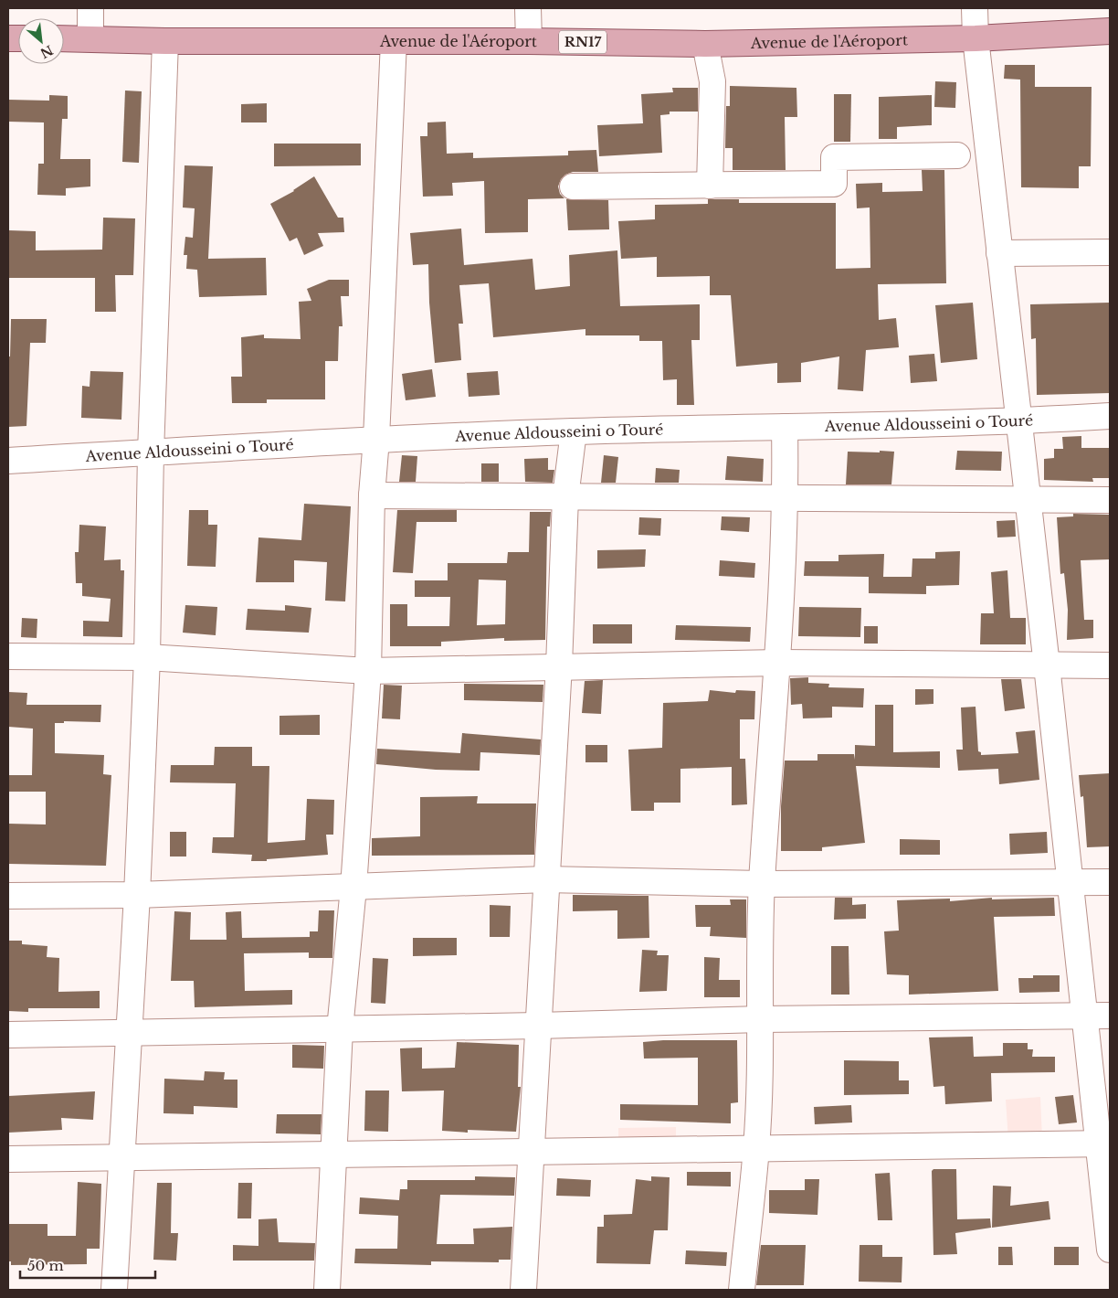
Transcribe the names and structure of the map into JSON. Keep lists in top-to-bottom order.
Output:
{
  "streets": {
    "main road": ["Avenue de l'Aéroport", "RN17"],
    "street": ["Avenue Aldousseini o Touré"]
  },
  "scale_bar": "50 m",
  "north": "bottom right"
}
